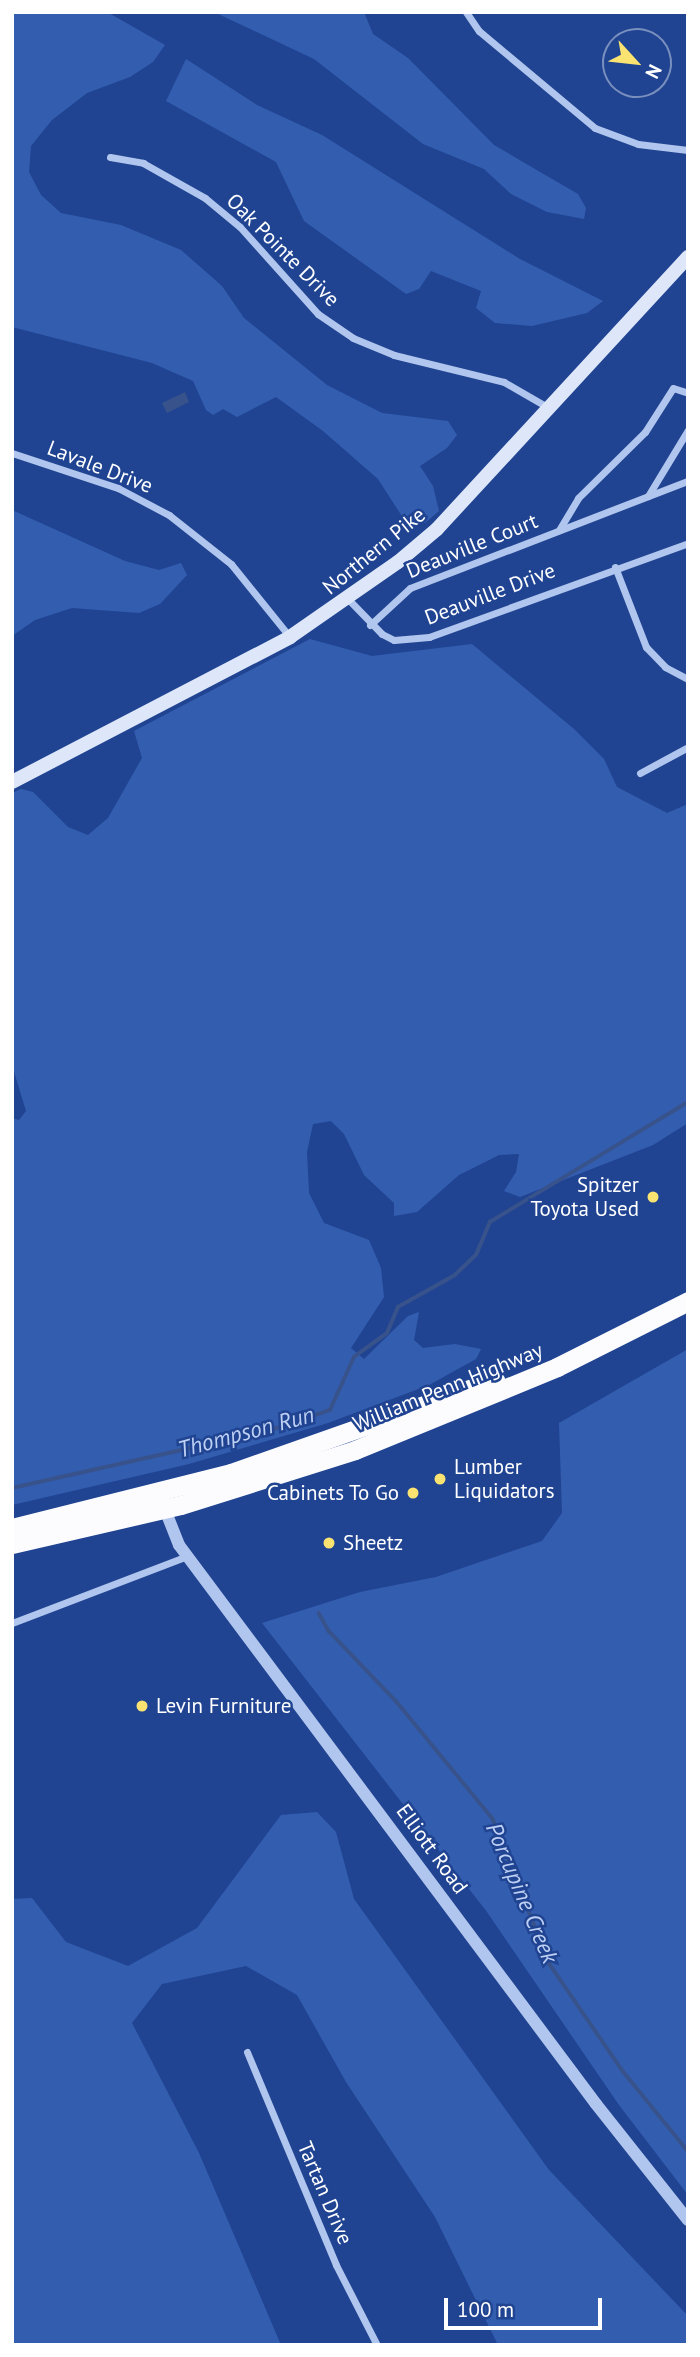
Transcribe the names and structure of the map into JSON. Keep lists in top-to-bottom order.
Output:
{
  "streets": {
    "highway": ["William Penn Highway"],
    "main road": ["Northern Pike"],
    "street": [
      "Oak Pointe Drive",
      "Lavale Drive",
      "Deauville Court",
      "Deauville Drive",
      "Elliott Road",
      "Tartan Drive"
    ]
  },
  "crossings": [
    ["Oak Pointe Drive", "Northern Pike"],
    ["Lavale Drive", "Northern Pike"],
    ["Deauville Court", "Deauville Drive"],
    ["Northern Pike", "Deauville Drive"],
    ["William Penn Highway", "Elliott Road"]
  ],
  "water": ["Thompson Run", "Porcupine Creek"],
  "places": [
    "Spitzer Toyota Used",
    "Lumber Liquidators",
    "Cabinets To Go",
    "Sheetz",
    "Levin Furniture"
  ],
  "scale_bar": "100 m",
  "north": "bottom right"
}
